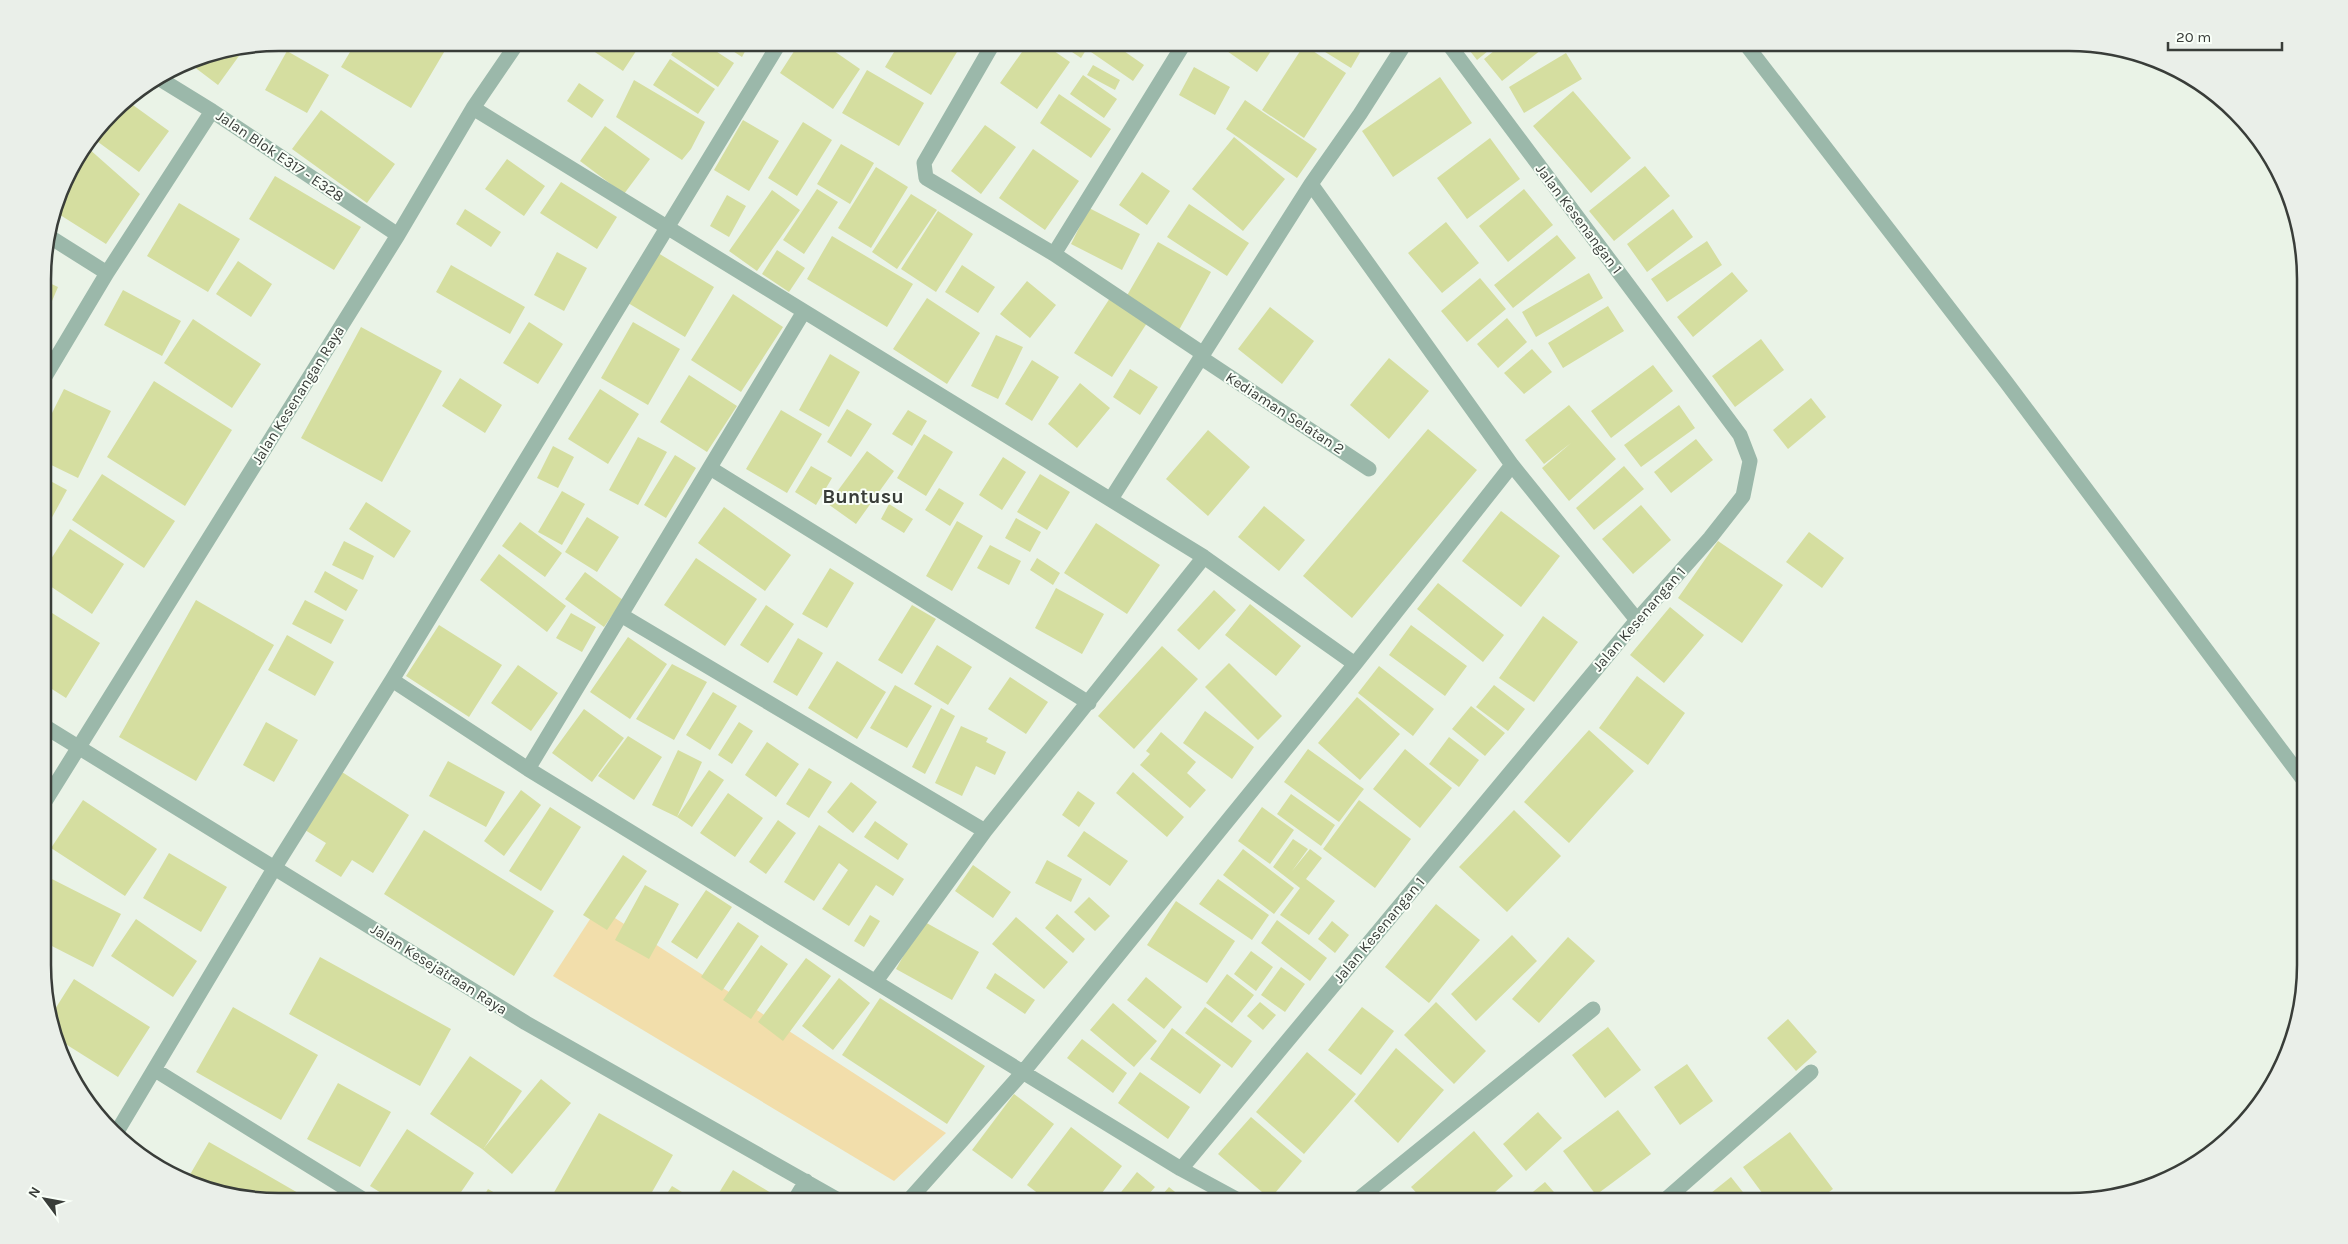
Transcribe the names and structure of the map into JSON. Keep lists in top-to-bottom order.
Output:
{
  "streets": {
    "street": [
      "Jalan Blok E317 - E328",
      "Jalan Kesenangan 1",
      "Jalan Kesenangan Raya",
      "Kediaman Selatan 2",
      "Jalan Kesejatraan Raya"
    ]
  },
  "crossings": [
    ["Jalan Blok E317 - E328", "Jalan Kesenangan Raya"],
    ["Jalan Kesenangan Raya", "Jalan Kesejatraan Raya"]
  ],
  "districts": ["Buntusu"],
  "scale_bar": "20 m",
  "north": "top left"
}
